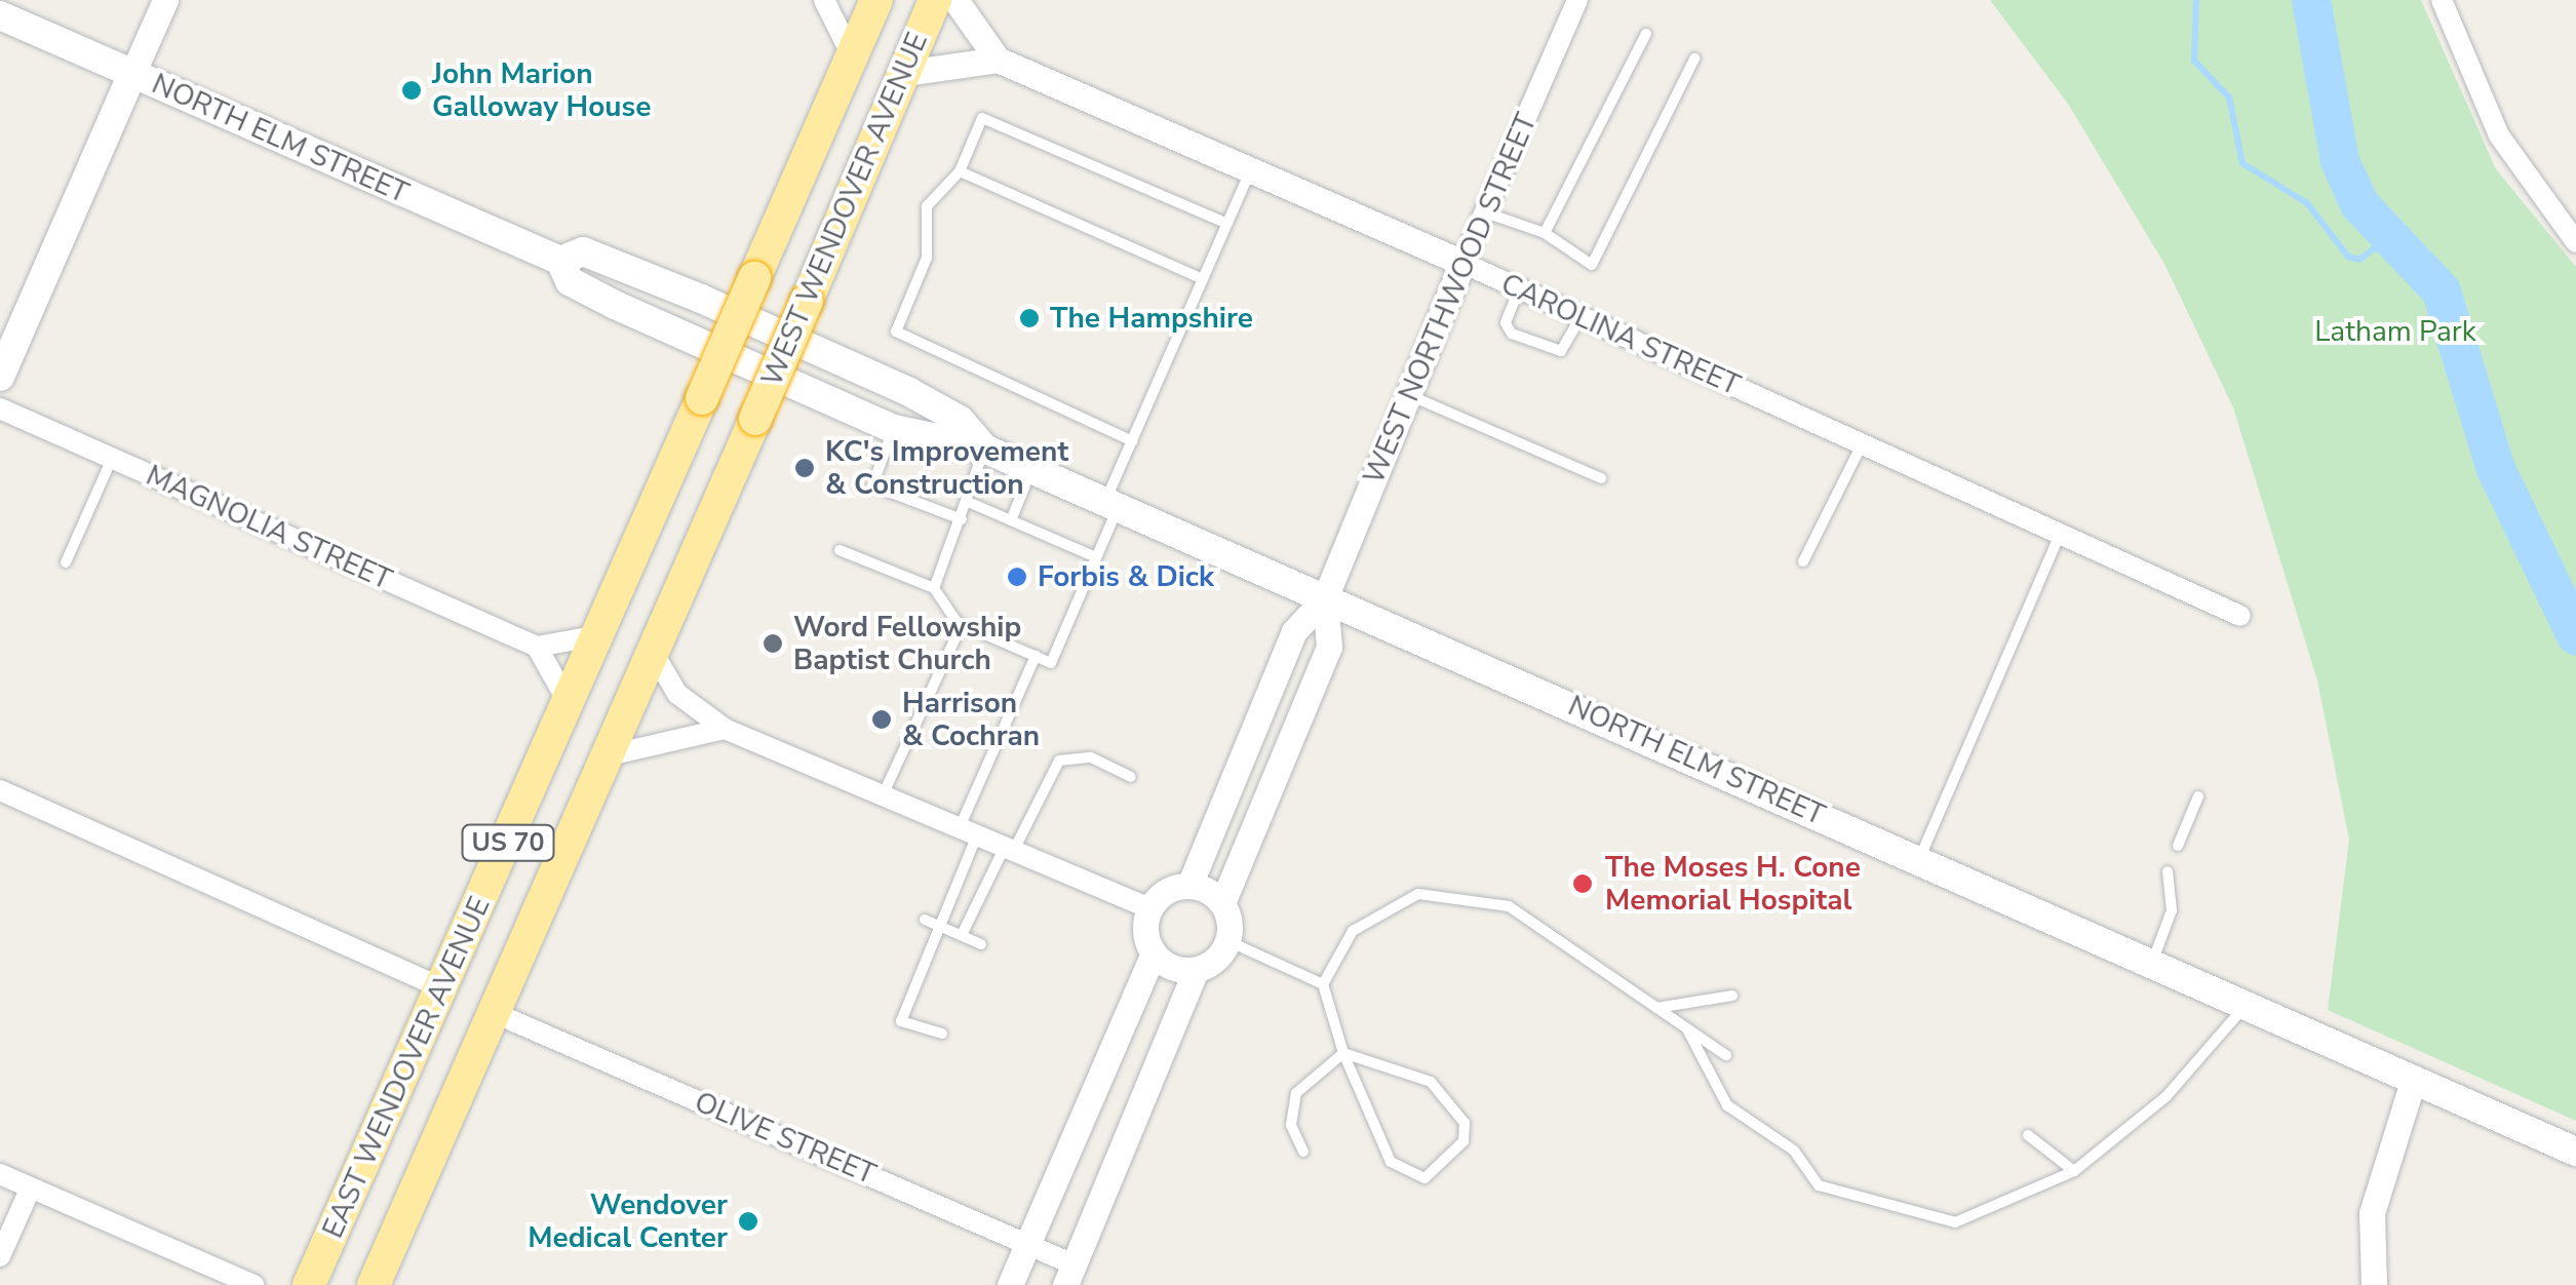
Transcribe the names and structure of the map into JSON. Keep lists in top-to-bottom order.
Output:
{
  "streets": {
    "highway": ["WEST WENDOVER AVENUE", "US 70", "EAST WENDOVER AVENUE"],
    "main road": ["NORTH ELM STREET"],
    "street": [
      "WEST NORTHWOOD STREET",
      "CAROLINA STREET",
      "MAGNOLIA STREET",
      "OLIVE STREET"
    ]
  },
  "crossings": [
    ["NORTH ELM STREET", "WEST NORTHWOOD STREET"],
    ["WEST WENDOVER AVENUE", "EAST WENDOVER AVENUE"],
    ["WEST NORTHWOOD STREET", "CAROLINA STREET"],
    ["EAST WENDOVER AVENUE", "OLIVE STREET"]
  ],
  "parks": ["Latham Park"],
  "places": [
    "John Marion Galloway House",
    "The Hampshire",
    "KC's Improvement & Construction",
    "Forbis & Dick",
    "Word Fellowship Baptist Church",
    "Harrison & Cochran",
    "The Moses H. Cone Memorial Hospital",
    "Wendover Medical Center"
  ]
}
